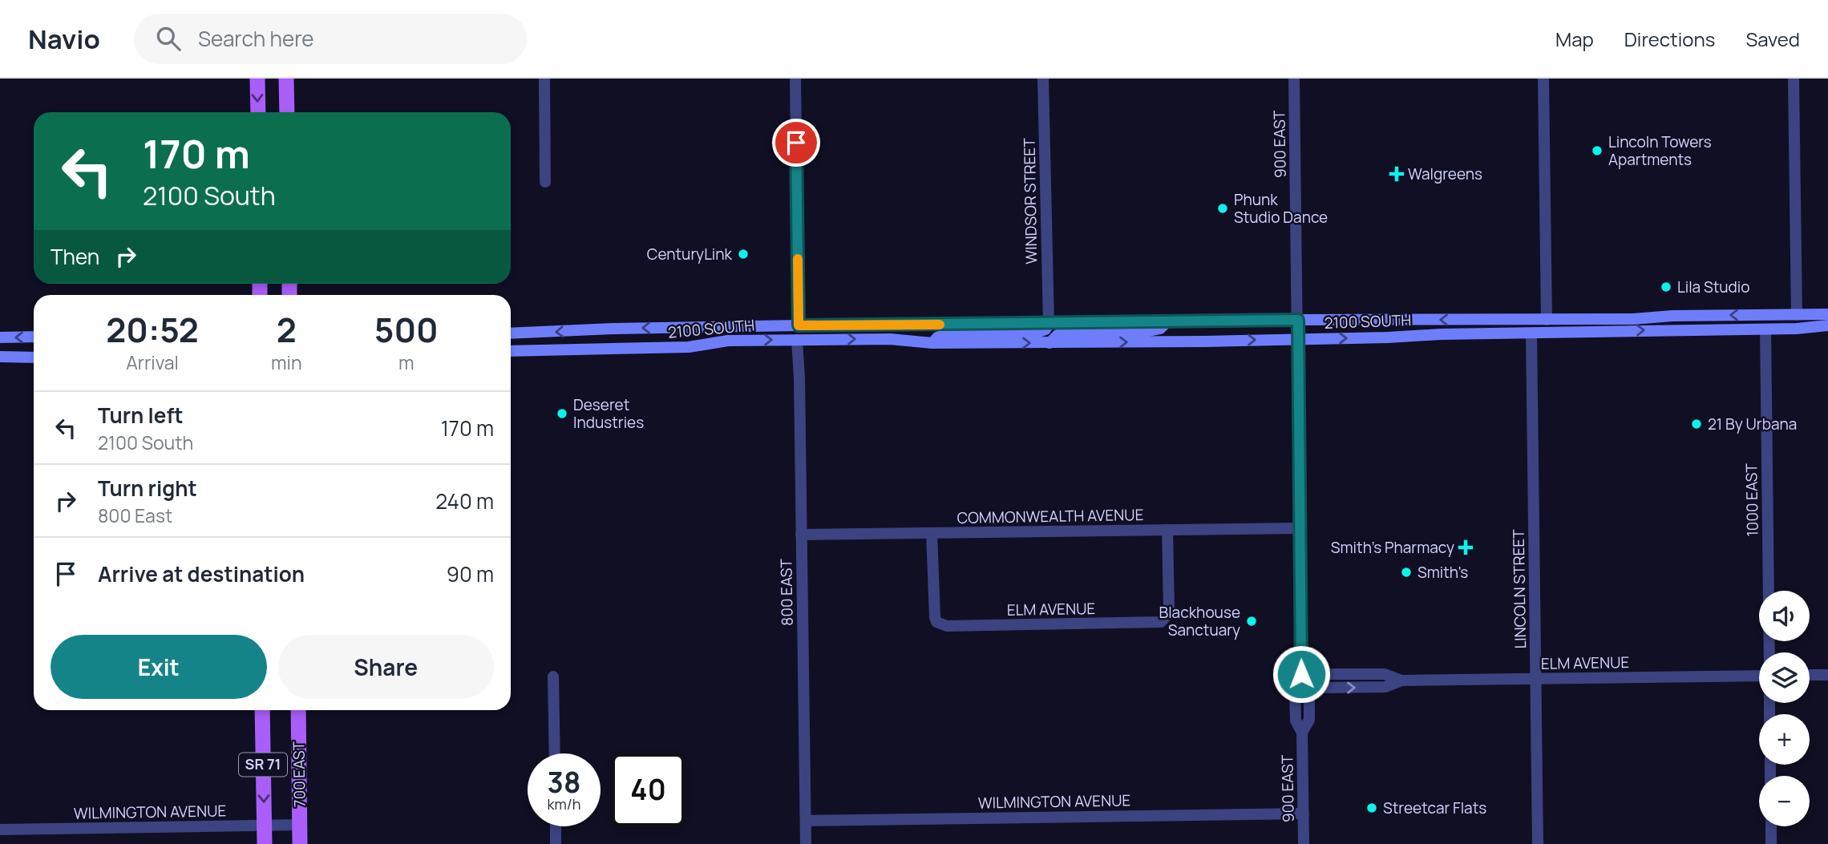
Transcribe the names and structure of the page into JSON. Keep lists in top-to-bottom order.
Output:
{
  "streets": {
    "main road": ["2100 SOUTH", "SR 71", "700 EAST"],
    "street": [
      "900 EAST",
      "WINDSOR STREET",
      "1000 EAST",
      "COMMONWEALTH AVENUE",
      "LINCOLN STREET",
      "800 EAST",
      "ELM AVENUE",
      "WILMINGTON AVENUE"
    ]
  },
  "crossings": [
    ["900 EAST", "2100 SOUTH"],
    ["900 EAST", "COMMONWEALTH AVENUE"],
    ["900 EAST", "ELM AVENUE"],
    ["900 EAST", "WILMINGTON AVENUE"],
    ["WINDSOR STREET", "2100 SOUTH"],
    ["2100 SOUTH", "1000 EAST"],
    ["2100 SOUTH", "LINCOLN STREET"],
    ["2100 SOUTH", "800 EAST"],
    ["COMMONWEALTH AVENUE", "800 EAST"],
    ["COMMONWEALTH AVENUE", "ELM AVENUE"],
    ["LINCOLN STREET", "ELM AVENUE"],
    ["800 EAST", "WILMINGTON AVENUE"],
    ["SR 71", "WILMINGTON AVENUE"],
    ["700 EAST", "WILMINGTON AVENUE"]
  ],
  "places": {
    "other": [
      "Lincoln Towers Apartments",
      "Phunk Studio Dance",
      "CenturyLink",
      "Lila Studio",
      "Deseret Industries",
      "21 By Urbana",
      "Smith's",
      "Blackhouse Sanctuary",
      "Streetcar Flats"
    ],
    "health": ["Walgreens", "Smith's Pharmacy"]
  },
  "page": {
    "header": "Navio",
    "search": "Search here",
    "nav": ["Map", "Directions", "Saved"],
    "turn": ["170 m", "2100 South"],
    "then": "Then",
    "eta": [
      "20:52",
      "Arrival",
      "2",
      "min",
      "500",
      "m"
    ],
    "list": [
      {
        "name": "Turn left",
        "note": "2100 South",
        "value": "170 m"
      },
      {
        "name": "Turn right",
        "note": "800 East",
        "value": "240 m"
      },
      {
        "name": "Arrive at destination",
        "value": "90 m"
      }
    ],
    "map_buttons": ["+", "−"],
    "buttons": ["Exit", "Share"],
    "speed": "38 km/h",
    "limit": "40"
  }
}
